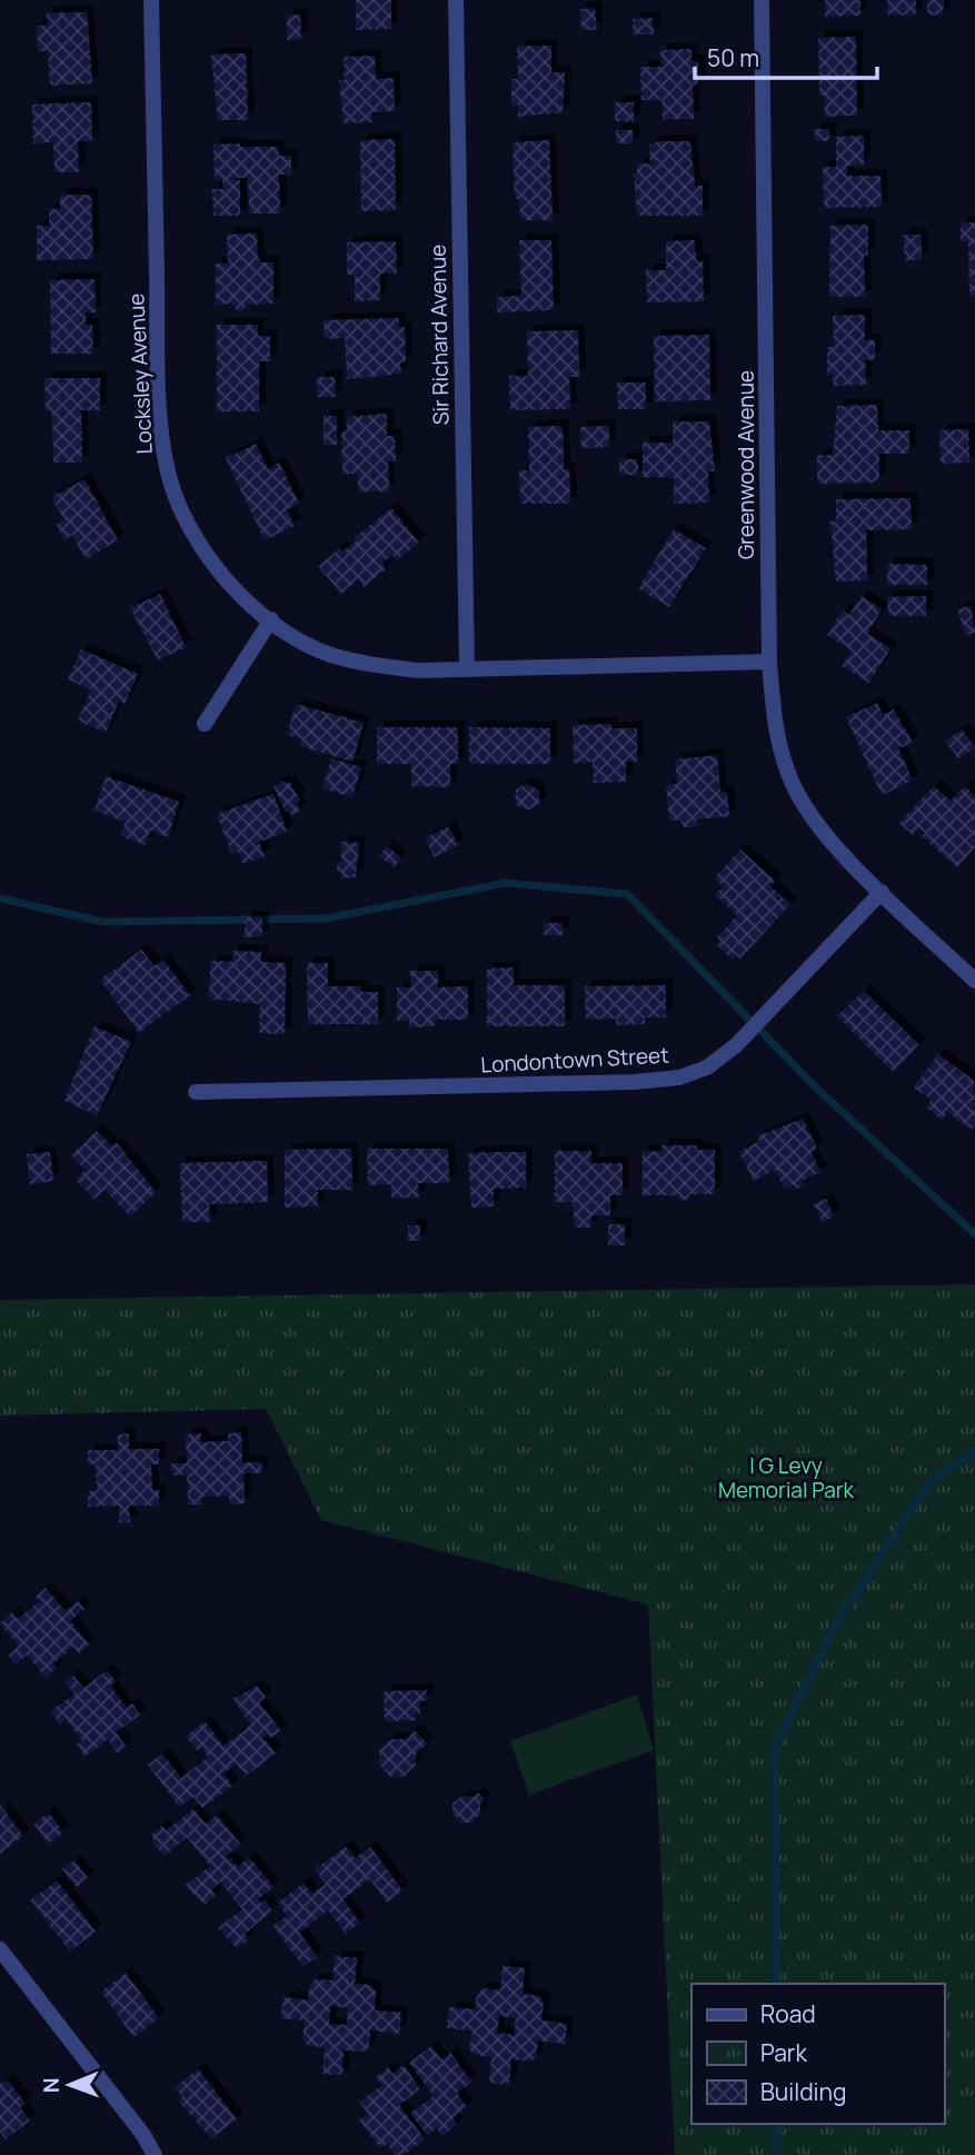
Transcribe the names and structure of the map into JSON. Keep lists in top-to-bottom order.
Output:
{
  "streets": {
    "street": [
      "Sir Richard Avenue",
      "Locksley Avenue",
      "Greenwood Avenue",
      "Londontown Street"
    ]
  },
  "crossings": [
    ["Sir Richard Avenue", "Locksley Avenue"],
    ["Locksley Avenue", "Greenwood Avenue"],
    ["Greenwood Avenue", "Londontown Street"]
  ],
  "parks": ["I G Levy Memorial Park"],
  "legend": ["Road", "Park", "Building"],
  "scale_bar": "50 m",
  "north": "left"
}
